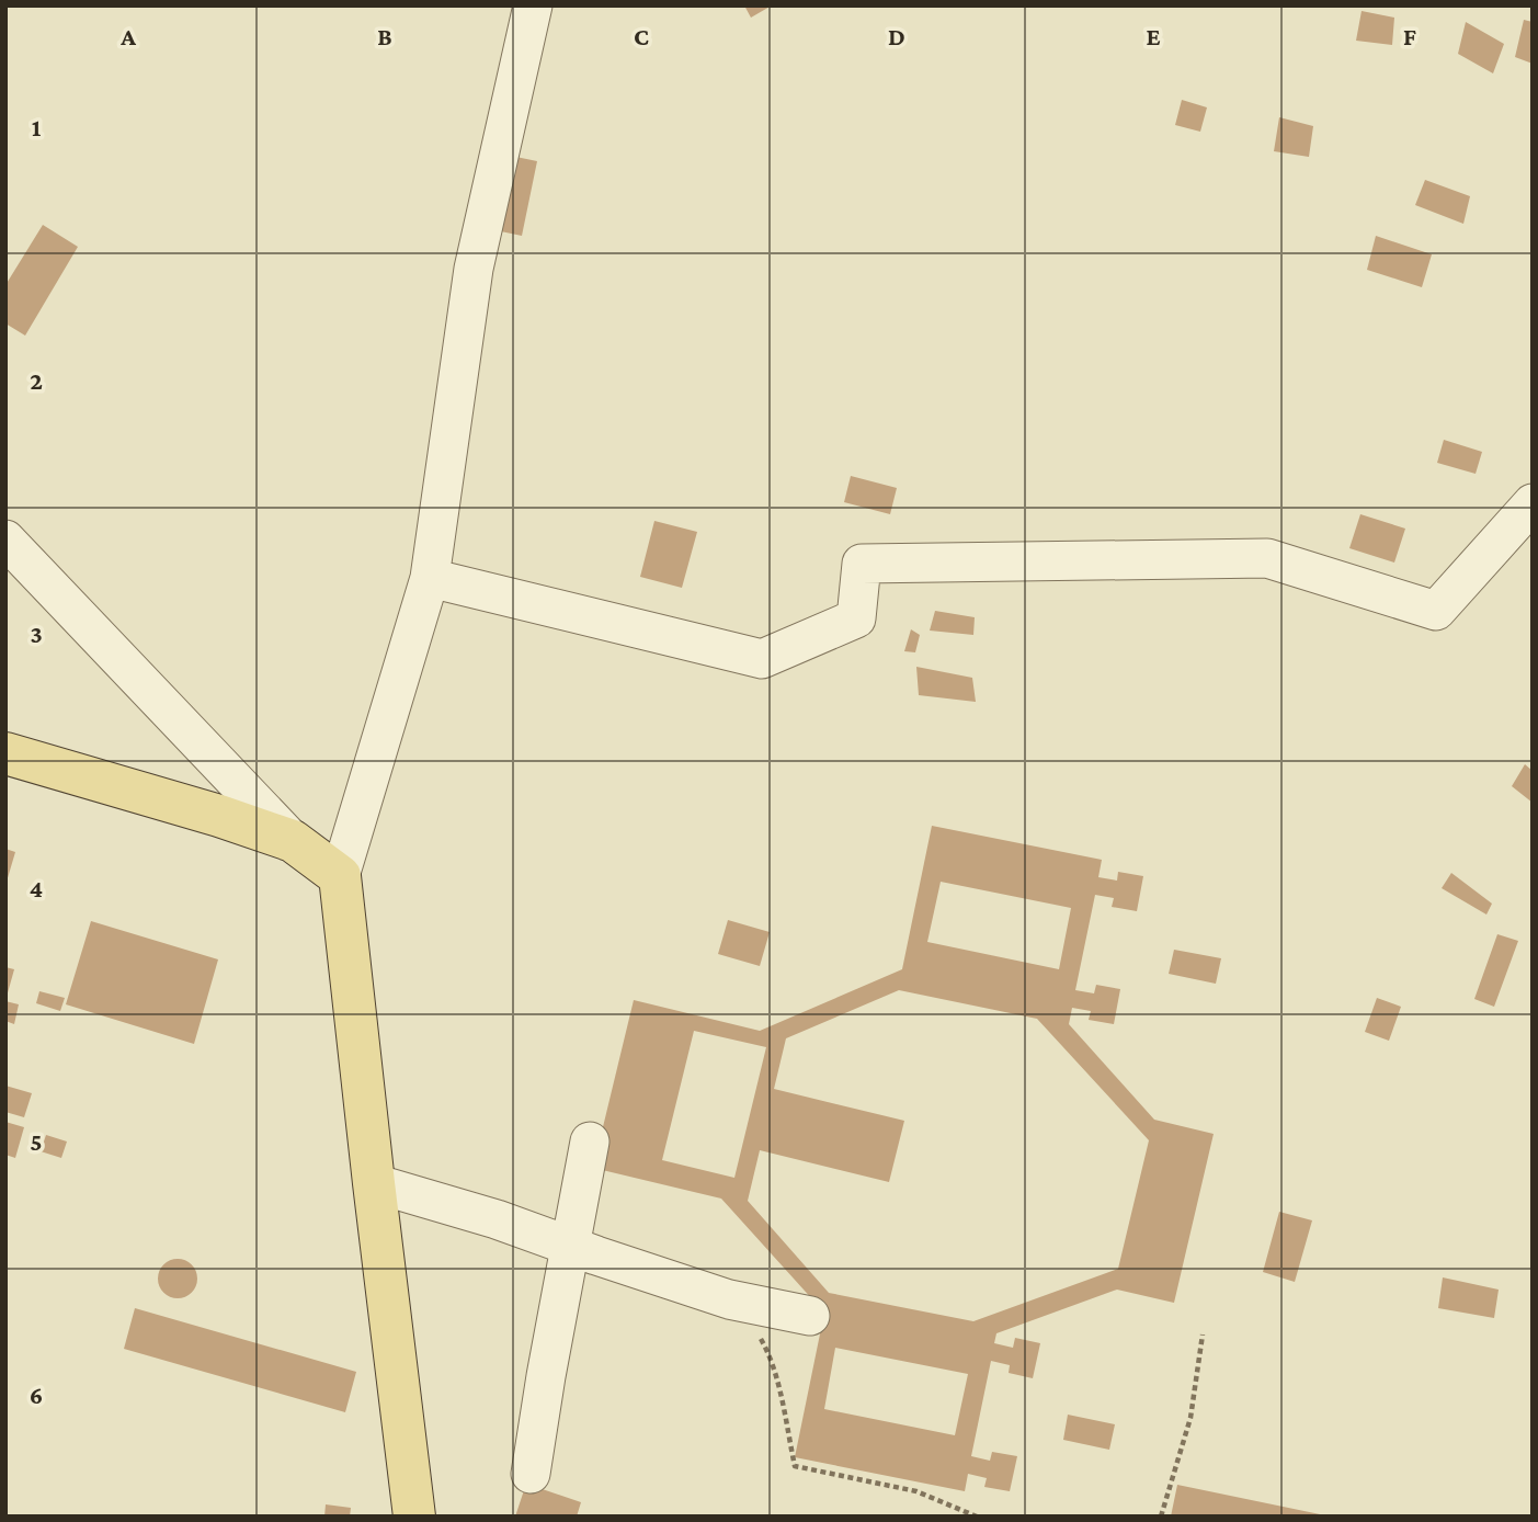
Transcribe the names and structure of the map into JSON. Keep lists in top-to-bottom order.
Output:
{
  "grid": {
    "columns": [
      "A",
      "B",
      "C",
      "D",
      "E",
      "F"
    ],
    "rows": [
      "1",
      "2",
      "3",
      "4",
      "5",
      "6"
    ]
  }
}
